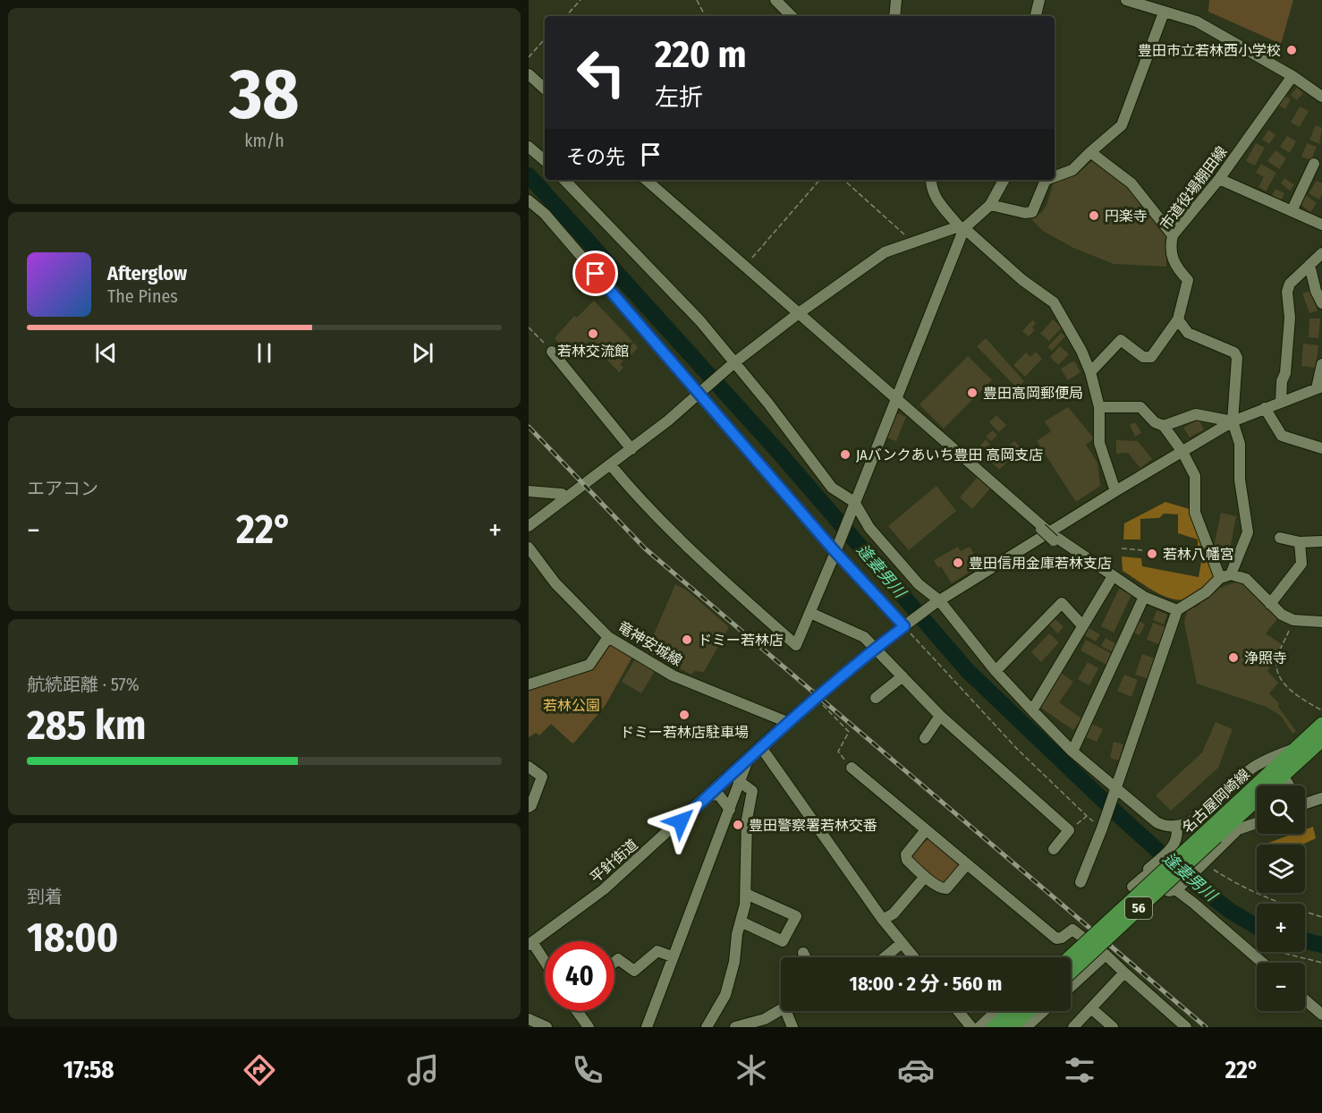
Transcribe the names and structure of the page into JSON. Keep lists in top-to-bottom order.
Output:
{
  "streets": {
    "main road": ["名古屋岡崎線", "56"],
    "street": ["市道役場棚田線", "竜神安城線", "平針街道"]
  },
  "crossings": [
    ["竜神安城線", "平針街道"]
  ],
  "water": ["逢妻男川"],
  "parks": ["若林公園"],
  "places": [
    "豊田市立若林西小学校",
    "円楽寺",
    "若林交流館",
    "豊田高岡郵便局",
    "JAバンクあいち豊田 高岡支店",
    "若林八幡宮",
    "豊田信用金庫若林支店",
    "ドミー若林店",
    "浄照寺",
    "ドミー若林店駐車場",
    "豊田警察署若林交番"
  ],
  "page": {
    "tile": [
      ["38", "km/h"],
      "エアコン",
      ["航続距離 · 57%", "285 km"],
      ["到着", "18:00"]
    ],
    "turn": ["220 m", "左折"],
    "then": "その先",
    "song": ["Afterglow", "The Pines"],
    "heat": ["−", "22°", "+"],
    "map_buttons": ["+", "−"],
    "limit": "40",
    "trip": "18:00 · 2 分 · 560 m",
    "tabs": ["17:58", "22°"]
  }
}
